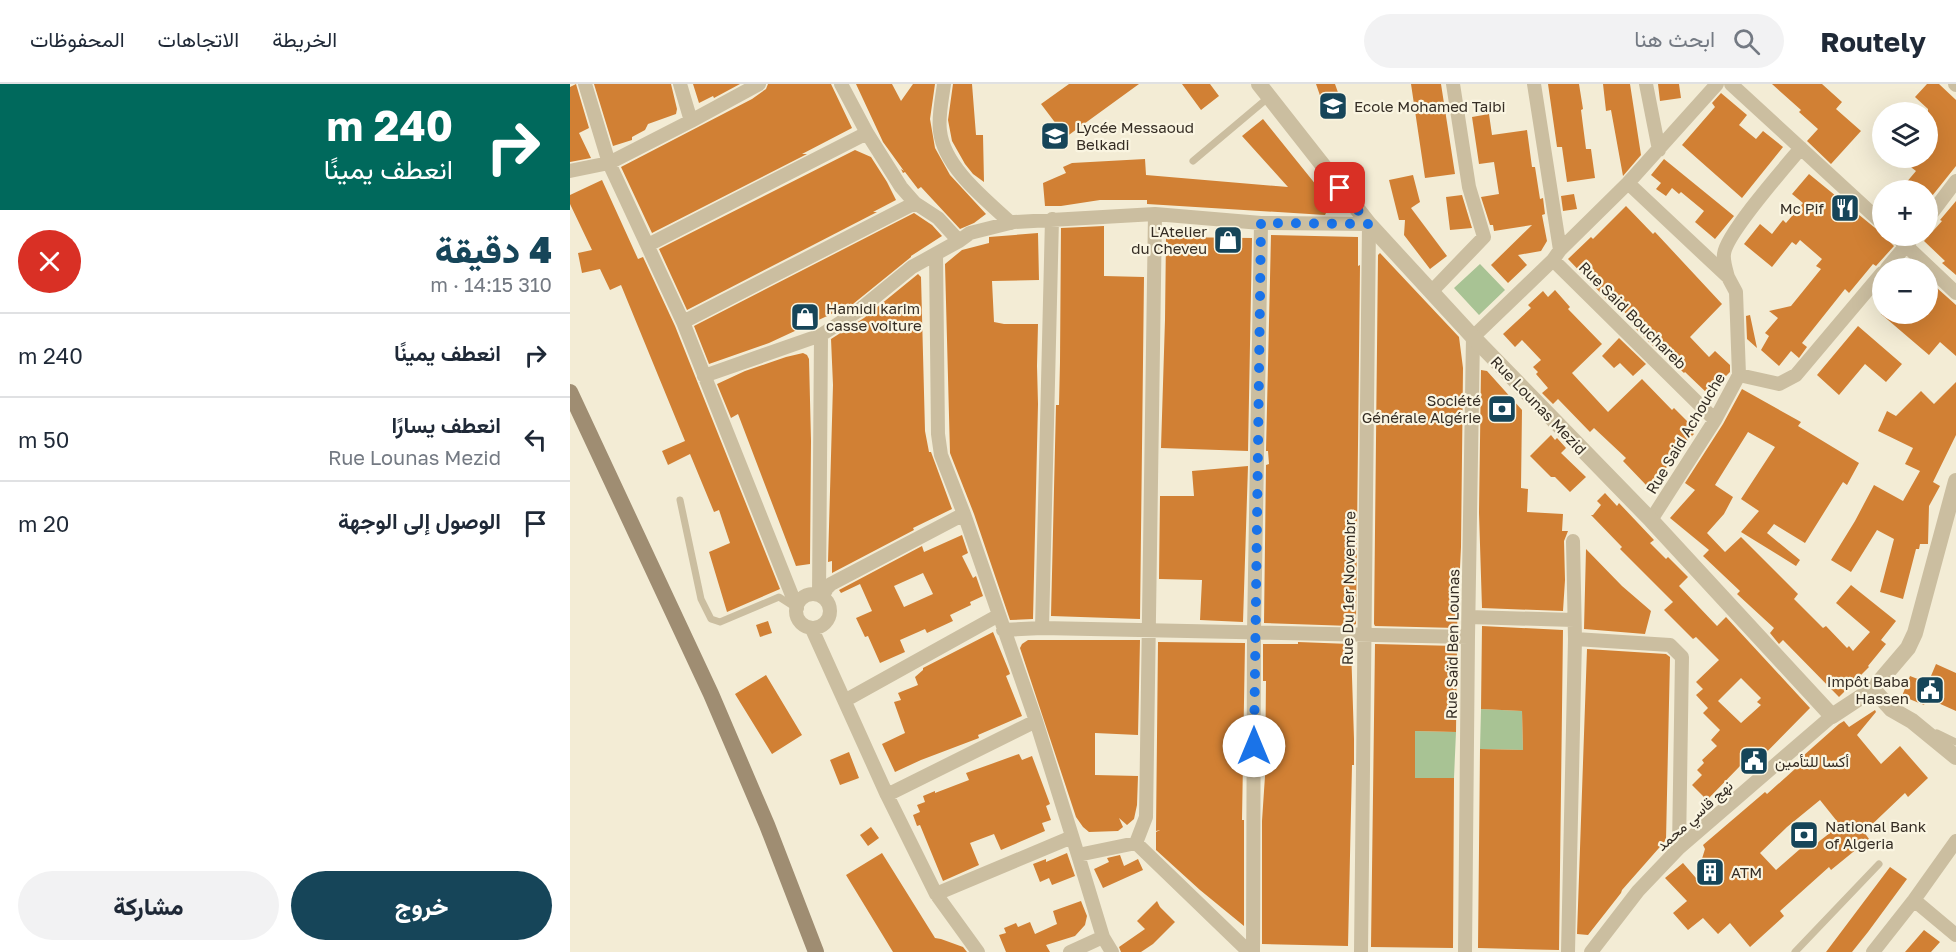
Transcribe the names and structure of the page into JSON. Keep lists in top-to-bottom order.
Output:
{
  "streets": {
    "street": [
      "Rue Said Bouchareb",
      "Rue Lounas Mezid",
      "Rue Said Achouche",
      "Rue Du 1er Novembre",
      "Rue Saïd Ben Lounas",
      "نهج قاسي محمد"
    ]
  },
  "crossings": [
    ["Rue Said Bouchareb", "Rue Said Achouche"],
    ["Rue Lounas Mezid", "Rue Said Achouche"],
    ["Rue Lounas Mezid", "Rue Du 1er Novembre"],
    ["Rue Lounas Mezid", "Rue Saïd Ben Lounas"],
    ["Rue Lounas Mezid", "نهج قاسي محمد"]
  ],
  "places": {
    "school or university": ["Ecole Mohamed Taibi", "Lycée Messaoud Belkadi"],
    "restaurant": ["Mc Pif"],
    "shop": ["L'Atelier du Cheveu", "Hamidi karim casse voiture"],
    "bank": ["Société Générale Algérie", "National Bank of Algeria"],
    "public building": ["Impôt Baba Hassen", "أكسا للتأمين"],
    "building": ["ATM"]
  },
  "page": {
    "header": "Routely",
    "search": "ابحث هنا",
    "nav": ["الخريطة", "الاتجاهات", "المحفوظات"],
    "turn": ["240 m", "انعطف يمينًا"],
    "map_buttons": ["+", "−"],
    "heading": ["4 دقيقة", "310 m · 14:15"],
    "list": [
      {
        "name": "انعطف يمينًا",
        "value": "240 m"
      },
      {
        "name": "انعطف يسارًا",
        "note": "Rue Lounas Mezid",
        "value": "50 m"
      },
      {
        "name": "الوصول إلى الوجهة",
        "value": "20 m"
      }
    ],
    "buttons": ["خروج", "مشاركة"]
  }
}
